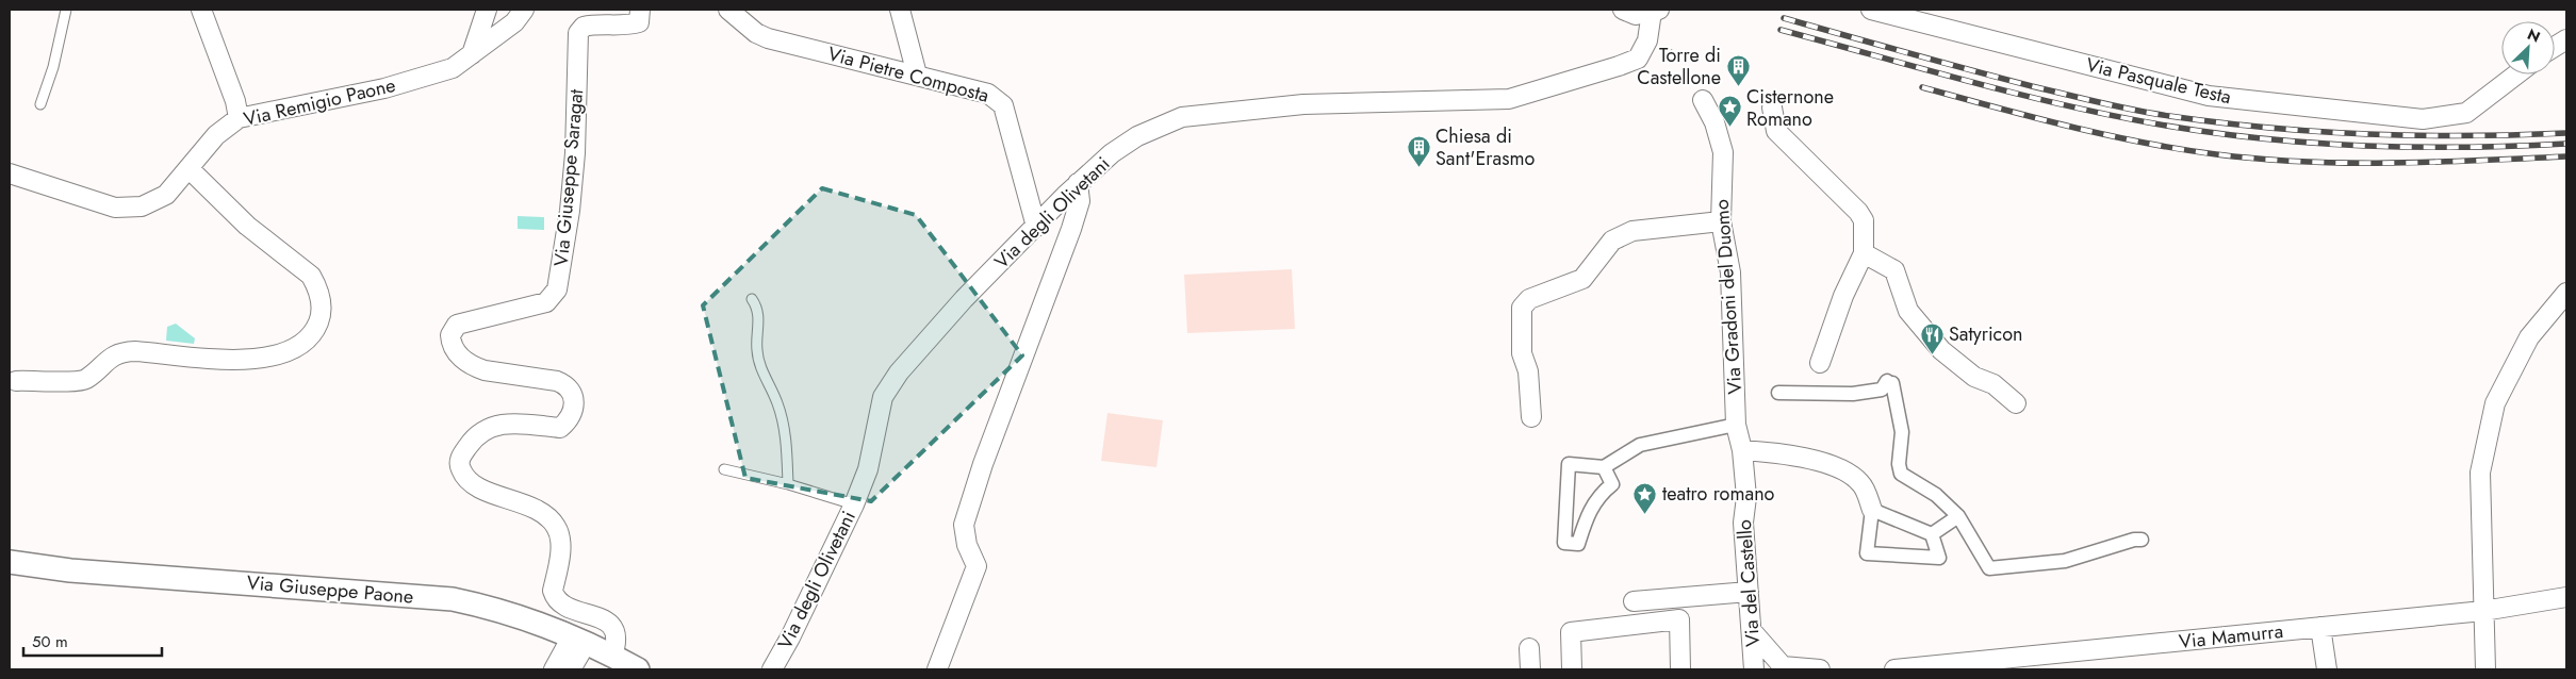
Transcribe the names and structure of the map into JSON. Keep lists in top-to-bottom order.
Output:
{
  "streets": {
    "street": [
      "Via Pietre Composta",
      "Via Pasquale Testa",
      "Via Remigio Paone",
      "Via Giuseppe Saragat",
      "Via degli Olivetani",
      "Via Gradoni del Duomo",
      "Via del Castello",
      "Via Giuseppe Paone",
      "Via Mamurra"
    ]
  },
  "crossings": [
    ["Via Pietre Composta", "Via degli Olivetani"],
    ["Via Giuseppe Saragat", "Via Giuseppe Paone"],
    ["Via Gradoni del Duomo", "Via del Castello"]
  ],
  "places": {
    "building": ["Torre di Castellone", "Chiesa di Sant'Erasmo"],
    "place": ["Cisternone Romano", "teatro romano"],
    "restaurant": ["Satyricon"]
  },
  "scale_bar": "50 m",
  "north": "top right"
}
